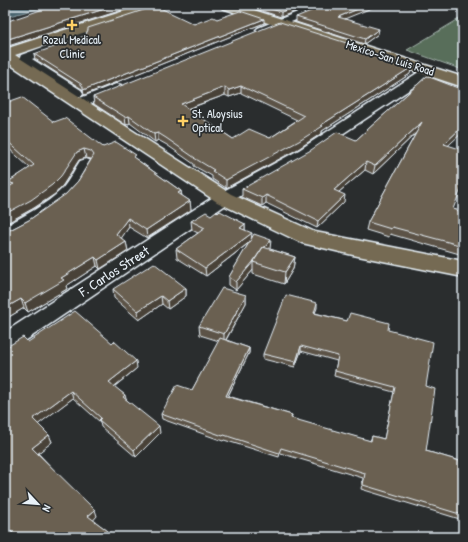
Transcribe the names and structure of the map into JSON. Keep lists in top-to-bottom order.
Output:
{
  "streets": {
    "main road": ["Mexico-San Luis Road"],
    "street": ["F. Carlos Street"]
  },
  "crossings": [
    ["Mexico-San Luis Road", "F. Carlos Street"]
  ],
  "places": {
    "health": ["Rozul Medical Clinic", "St. Aloysius Optical"]
  },
  "north": "bottom right"
}
